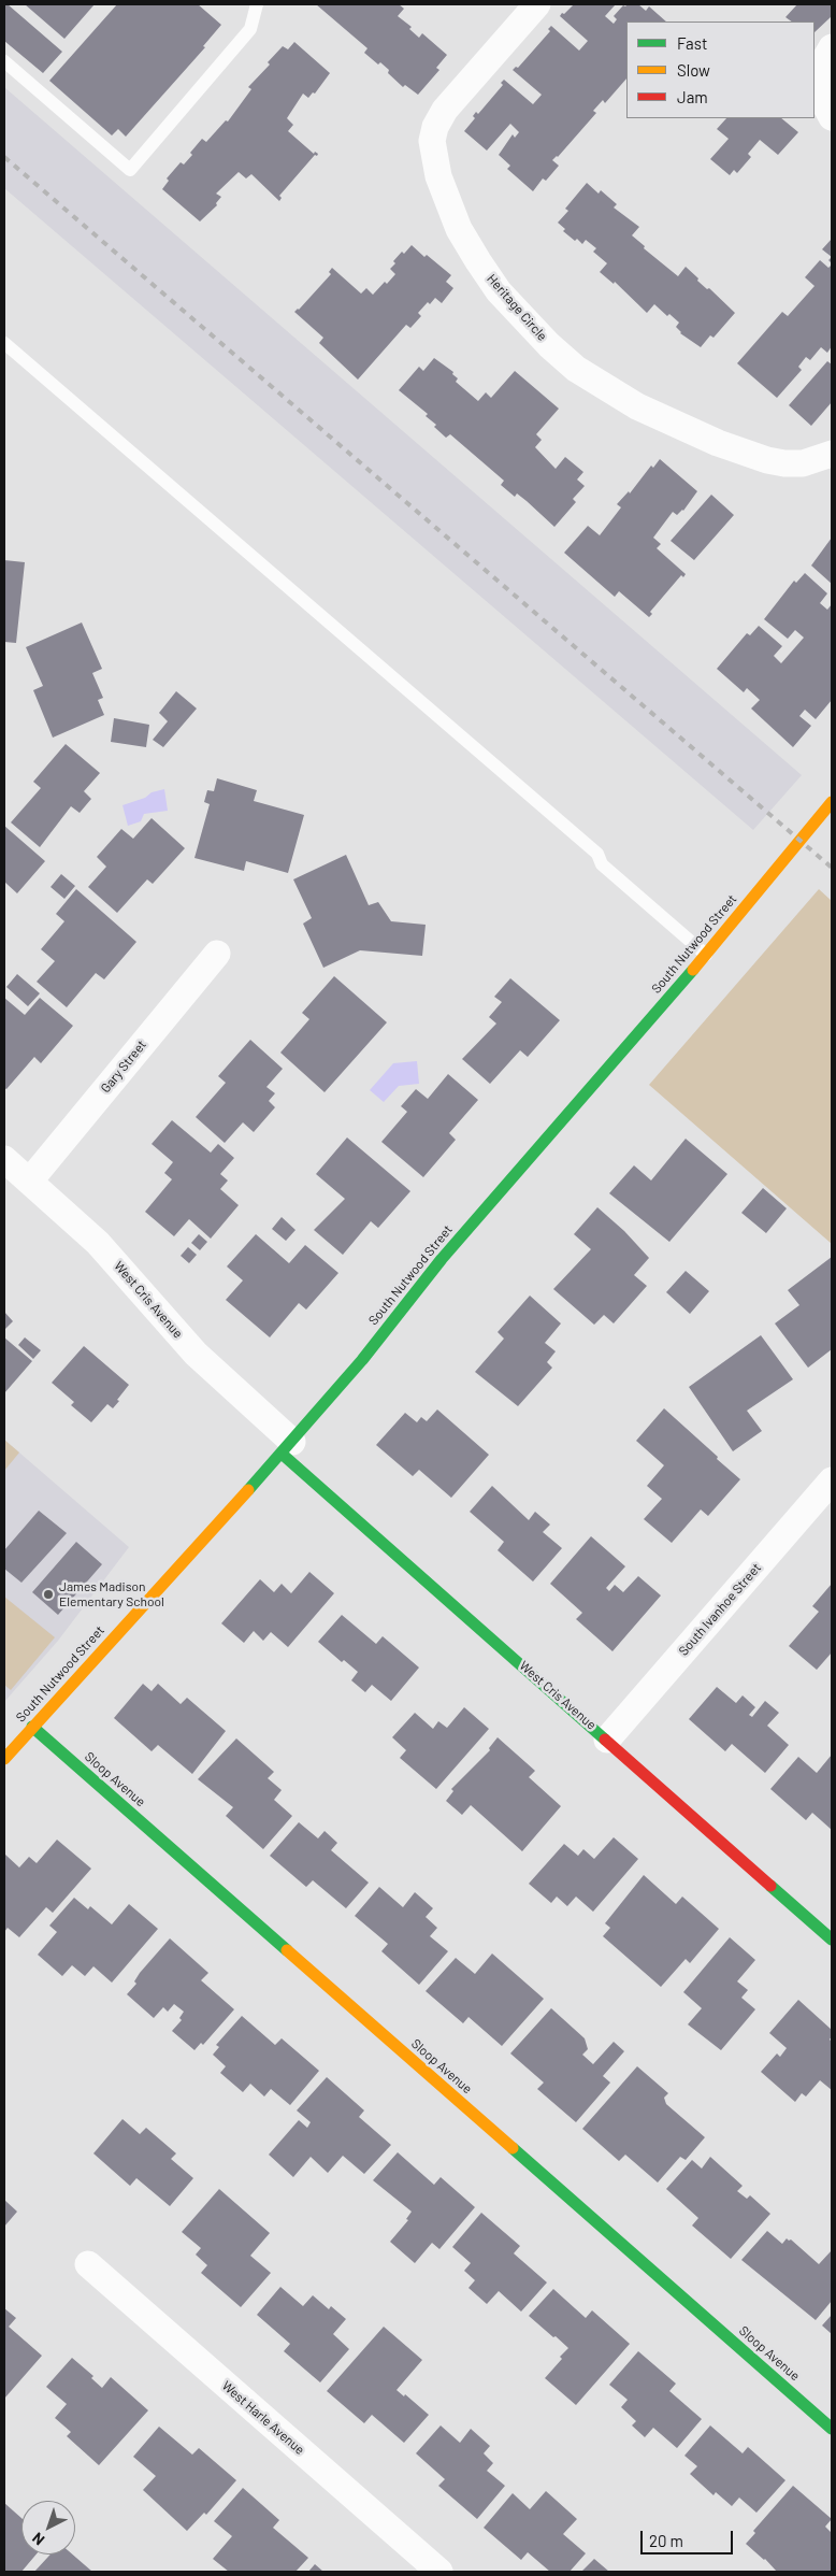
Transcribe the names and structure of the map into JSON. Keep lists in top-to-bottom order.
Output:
{
  "streets": {
    "street": [
      "Heritage Circle",
      "South Nutwood Street",
      "Gary Street",
      "West Cris Avenue",
      "South Ivanhoe Street",
      "Sloop Avenue",
      "West Harle Avenue"
    ]
  },
  "crossings": [
    ["South Nutwood Street", "West Cris Avenue"],
    ["South Nutwood Street", "Sloop Avenue"],
    ["Gary Street", "West Cris Avenue"],
    ["West Cris Avenue", "South Ivanhoe Street"]
  ],
  "places": ["James Madison Elementary School"],
  "legend": ["Fast", "Slow", "Jam"],
  "scale_bar": "20 m",
  "north": "bottom left"
}
